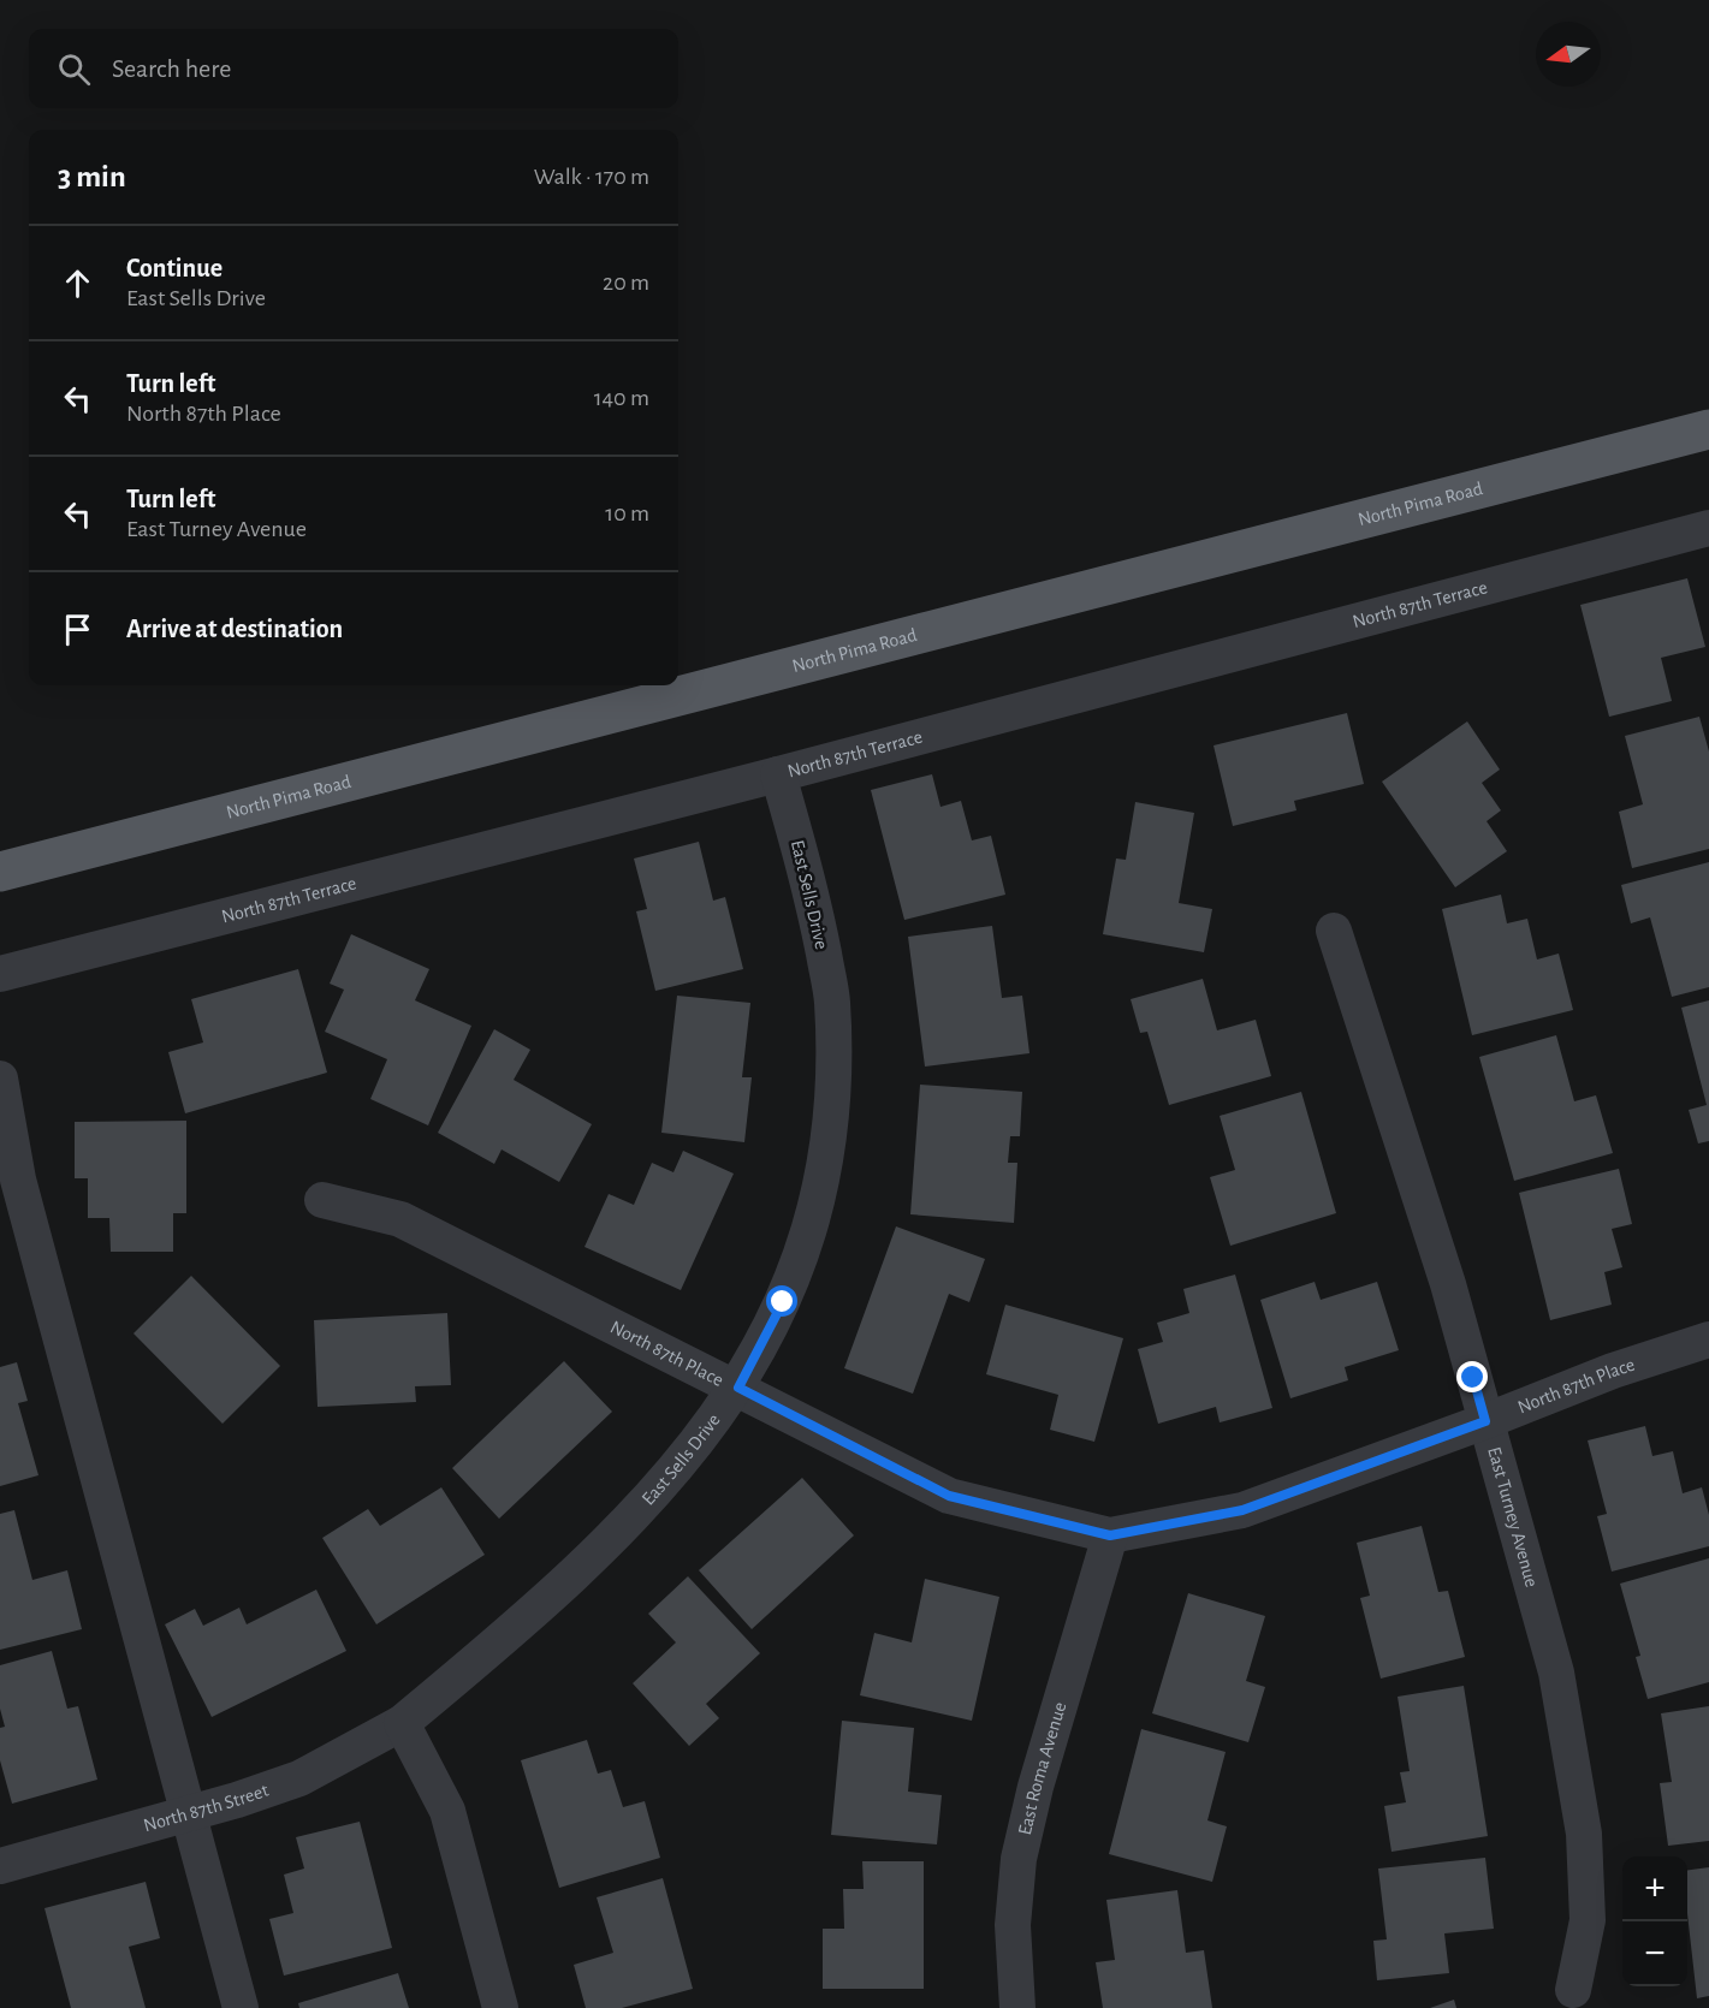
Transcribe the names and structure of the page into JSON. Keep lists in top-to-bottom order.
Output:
{
  "streets": {
    "main road": ["North Pima Road"],
    "street": [
      "North 87th Terrace",
      "East Sells Drive",
      "North 87th Place",
      "East Turney Avenue",
      "East Roma Avenue",
      "North 87th Street"
    ]
  },
  "crossings": [
    ["North 87th Terrace", "East Sells Drive"],
    ["East Sells Drive", "North 87th Place"],
    ["East Sells Drive", "North 87th Street"],
    ["North 87th Place", "East Turney Avenue"],
    ["North 87th Place", "East Roma Avenue"]
  ],
  "north": "left",
  "page": {
    "search": "Search here",
    "heading": ["3 min", "Walk · 170 m"],
    "list": [
      ["Continue", "East Sells Drive", "20 m"],
      ["Turn left", "North 87th Place", "140 m"],
      ["Turn left", "East Turney Avenue", "10 m"],
      "Arrive at destination"
    ],
    "map_buttons": ["+", "−"]
  }
}
